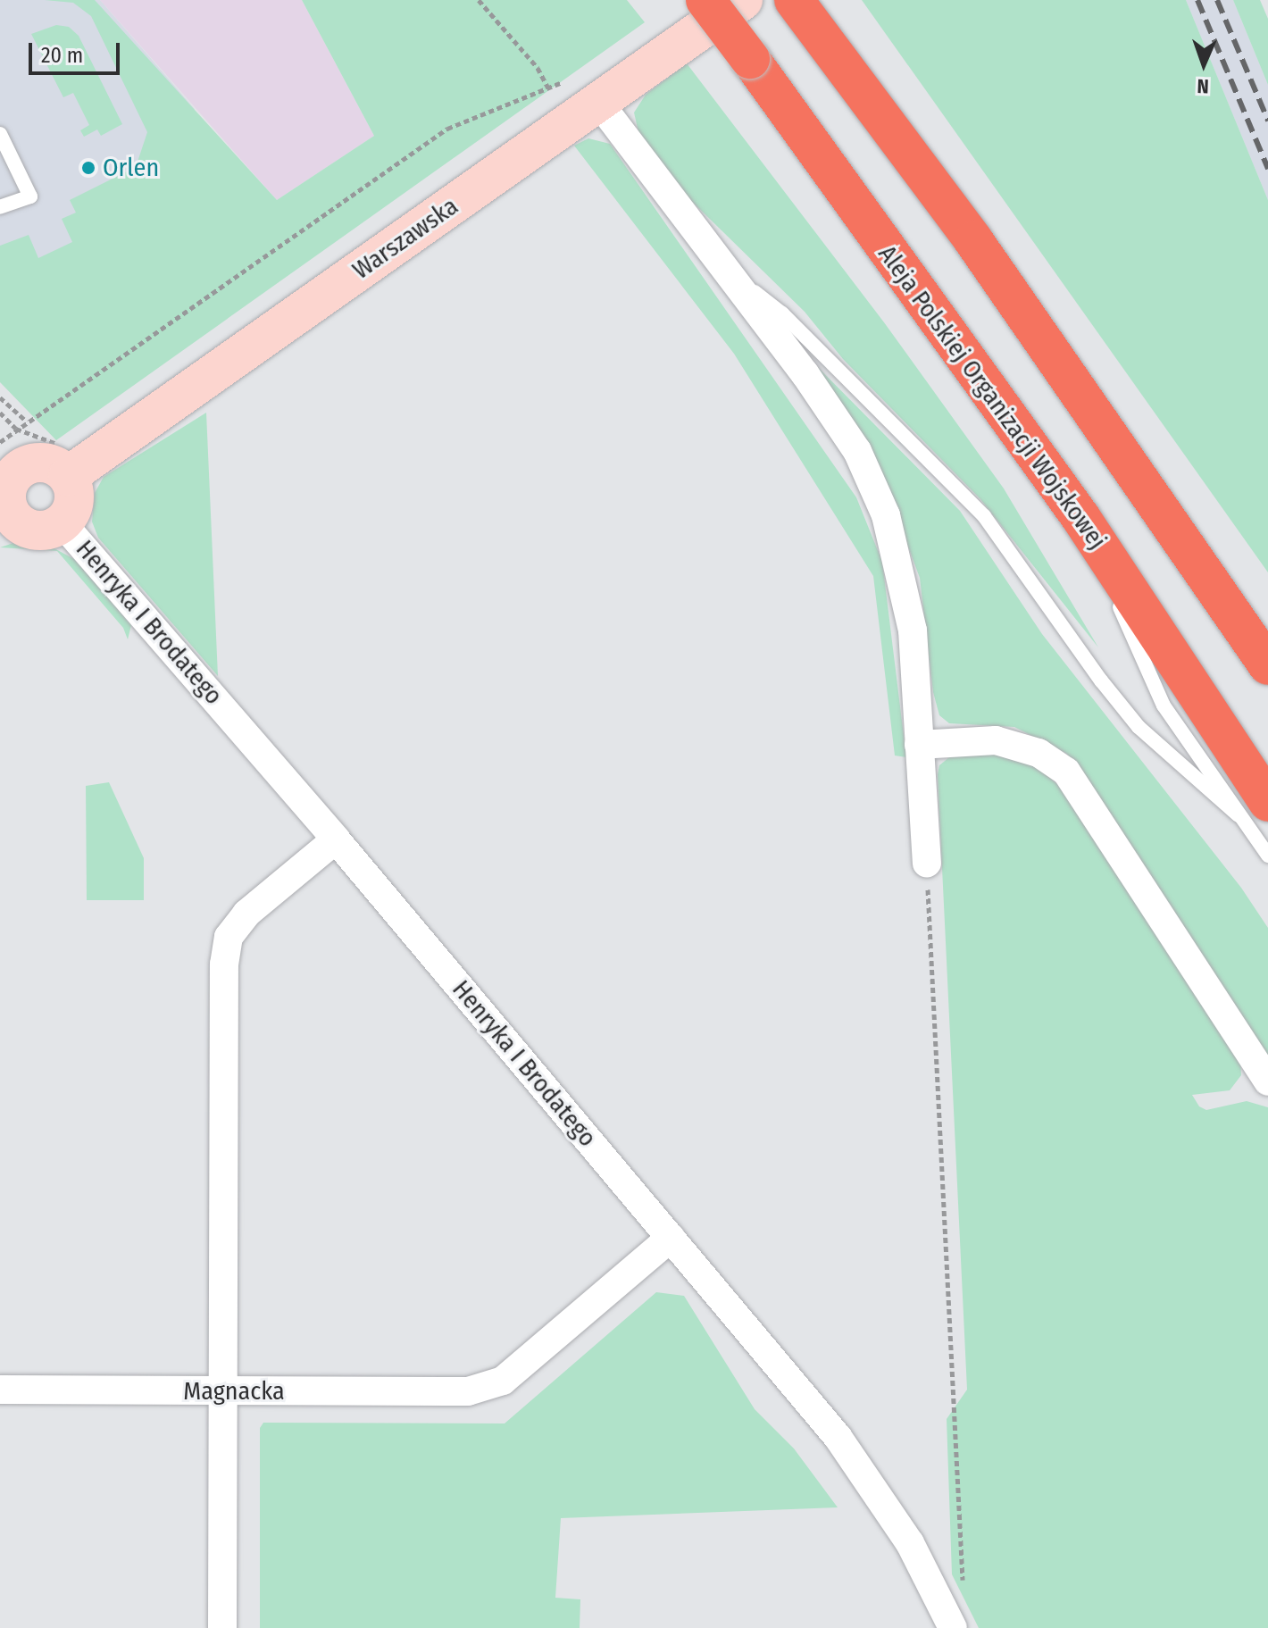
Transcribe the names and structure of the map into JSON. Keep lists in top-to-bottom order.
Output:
{
  "streets": {
    "highway": ["Aleja Polskiej Organizacji Wojskowej"],
    "street": ["Warszawska", "Henryka I Brodatego", "Magnacka"]
  },
  "crossings": [
    ["Henryka I Brodatego", "Magnacka"]
  ],
  "places": ["Orlen"],
  "scale_bar": "20 m",
  "north": "bottom"
}
